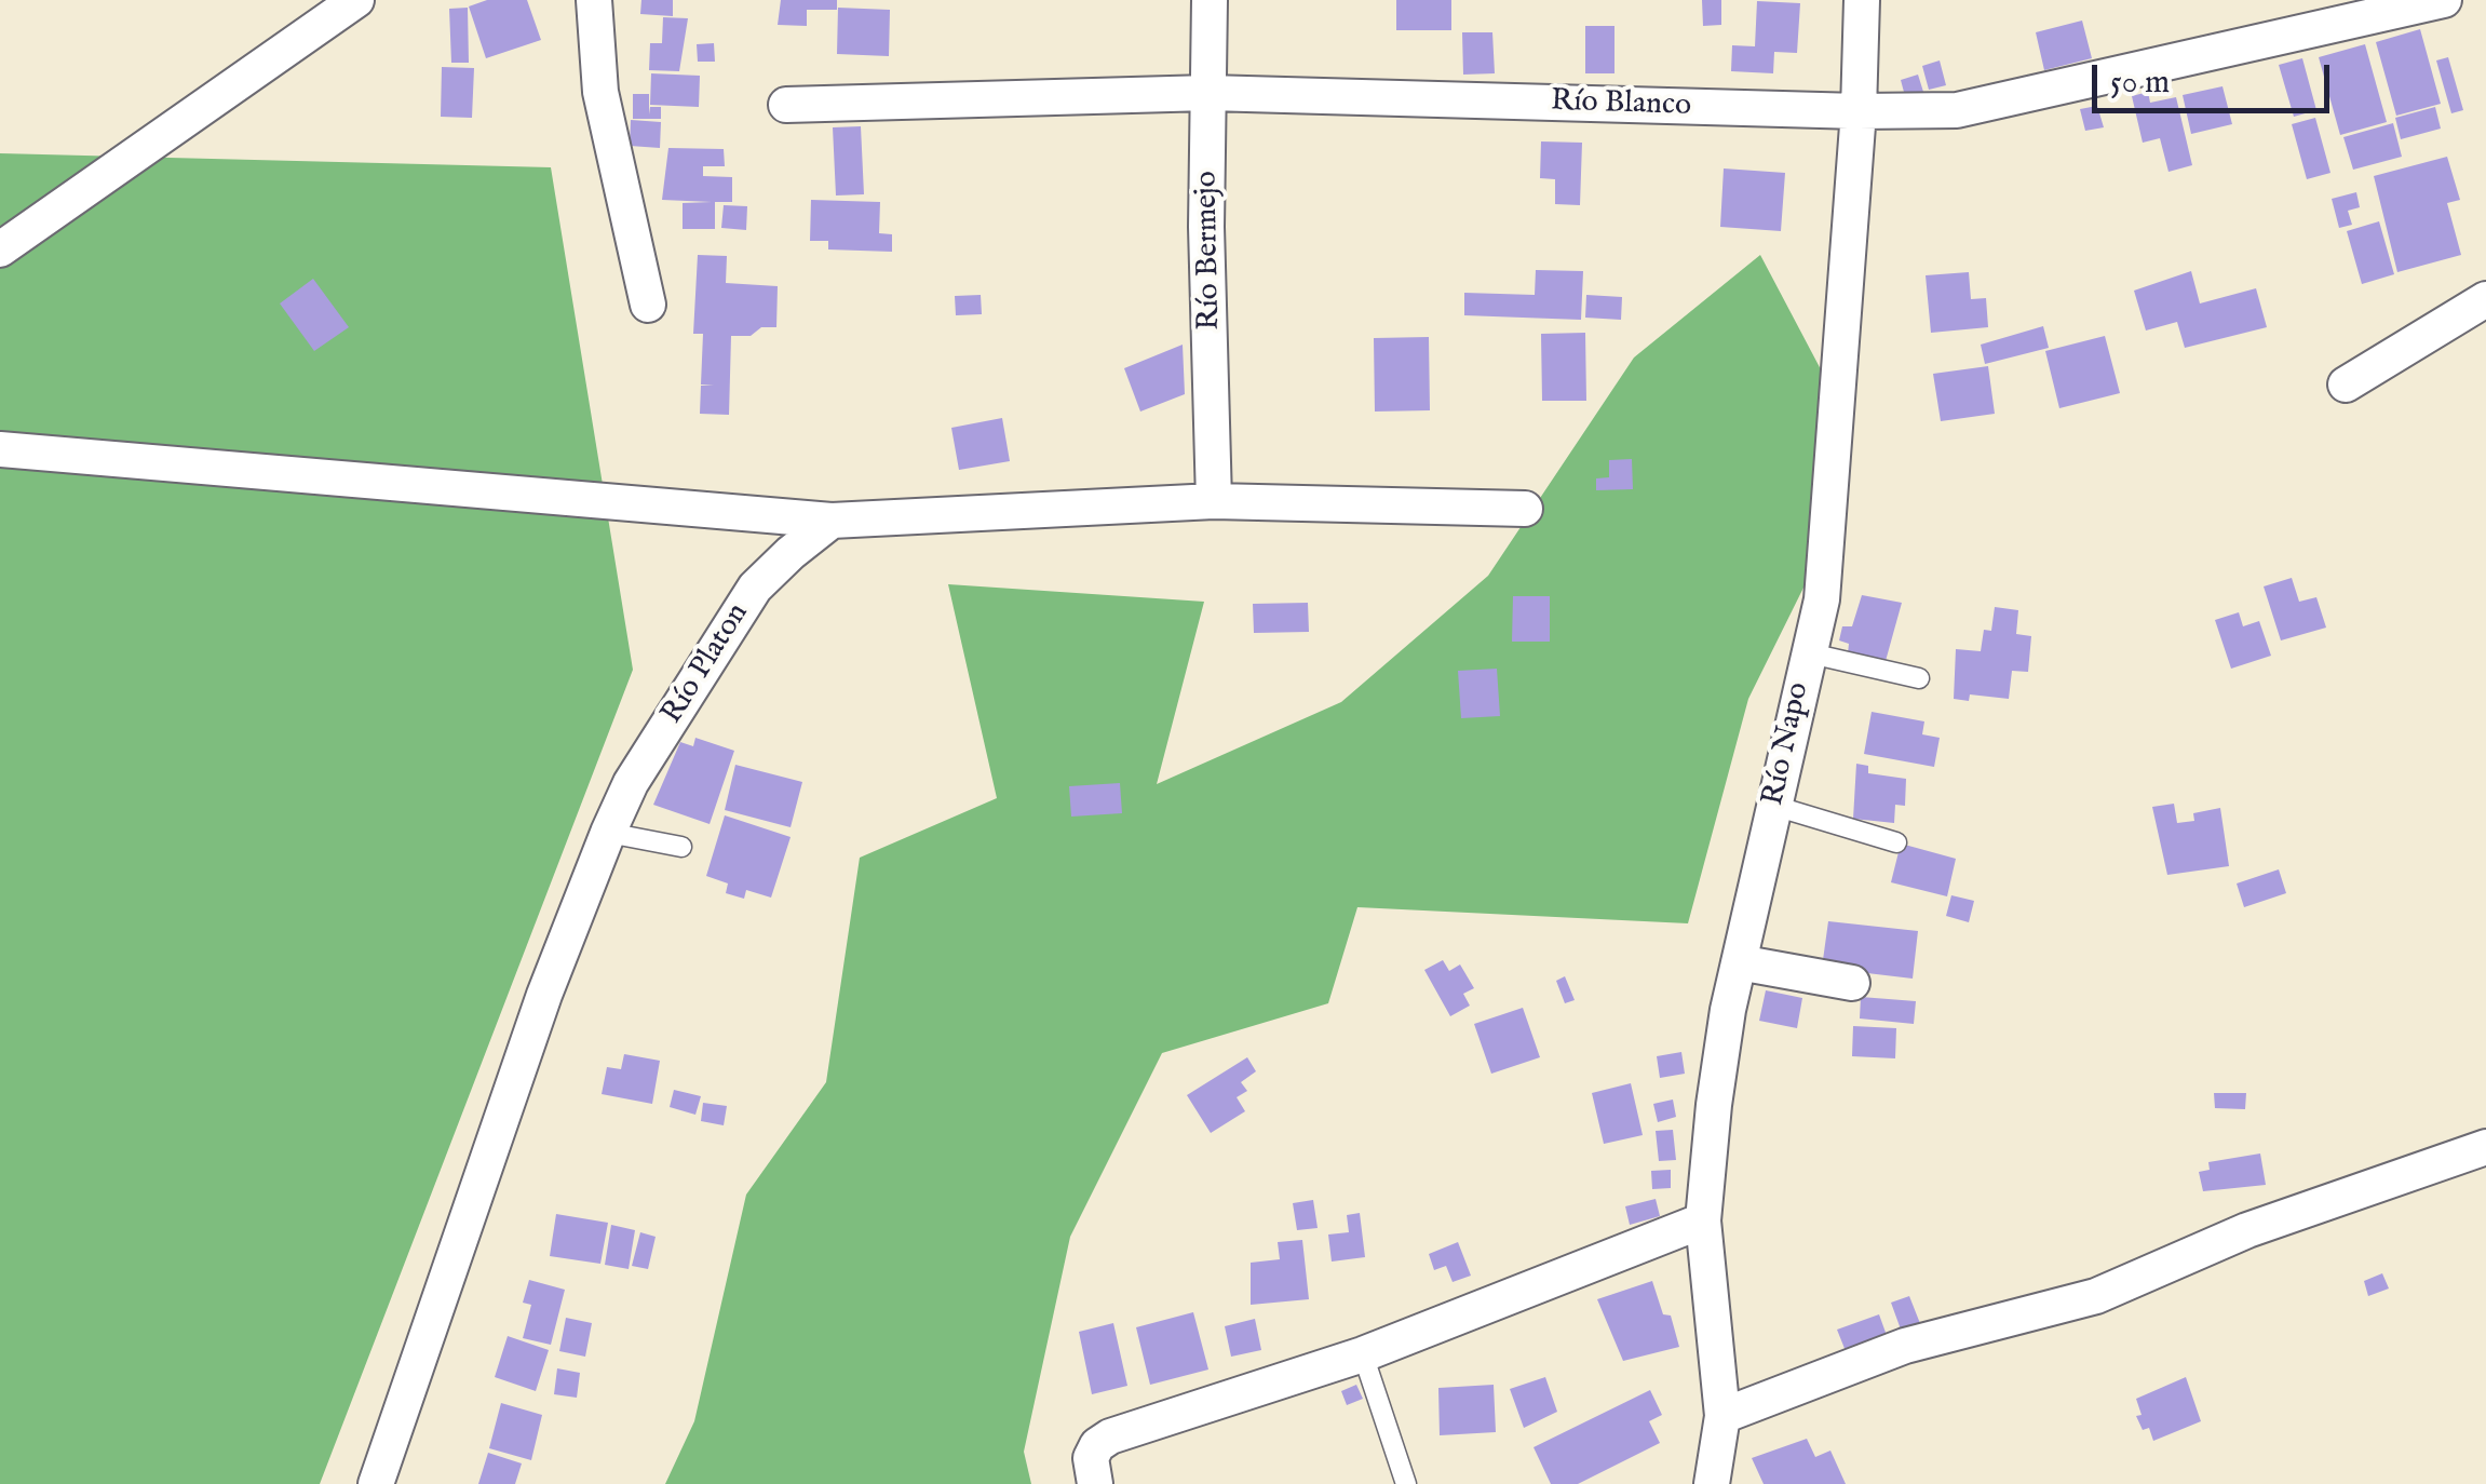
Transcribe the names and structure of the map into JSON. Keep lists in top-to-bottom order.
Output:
{
  "streets": {
    "street": [
      "Río Blanco",
      "Río Bermejo",
      "Río Platon",
      "Río Napo"
    ]
  },
  "crossings": [
    ["Río Blanco", "Río Bermejo"],
    ["Río Blanco", "Río Napo"]
  ],
  "scale_bar": "50 m"
}
